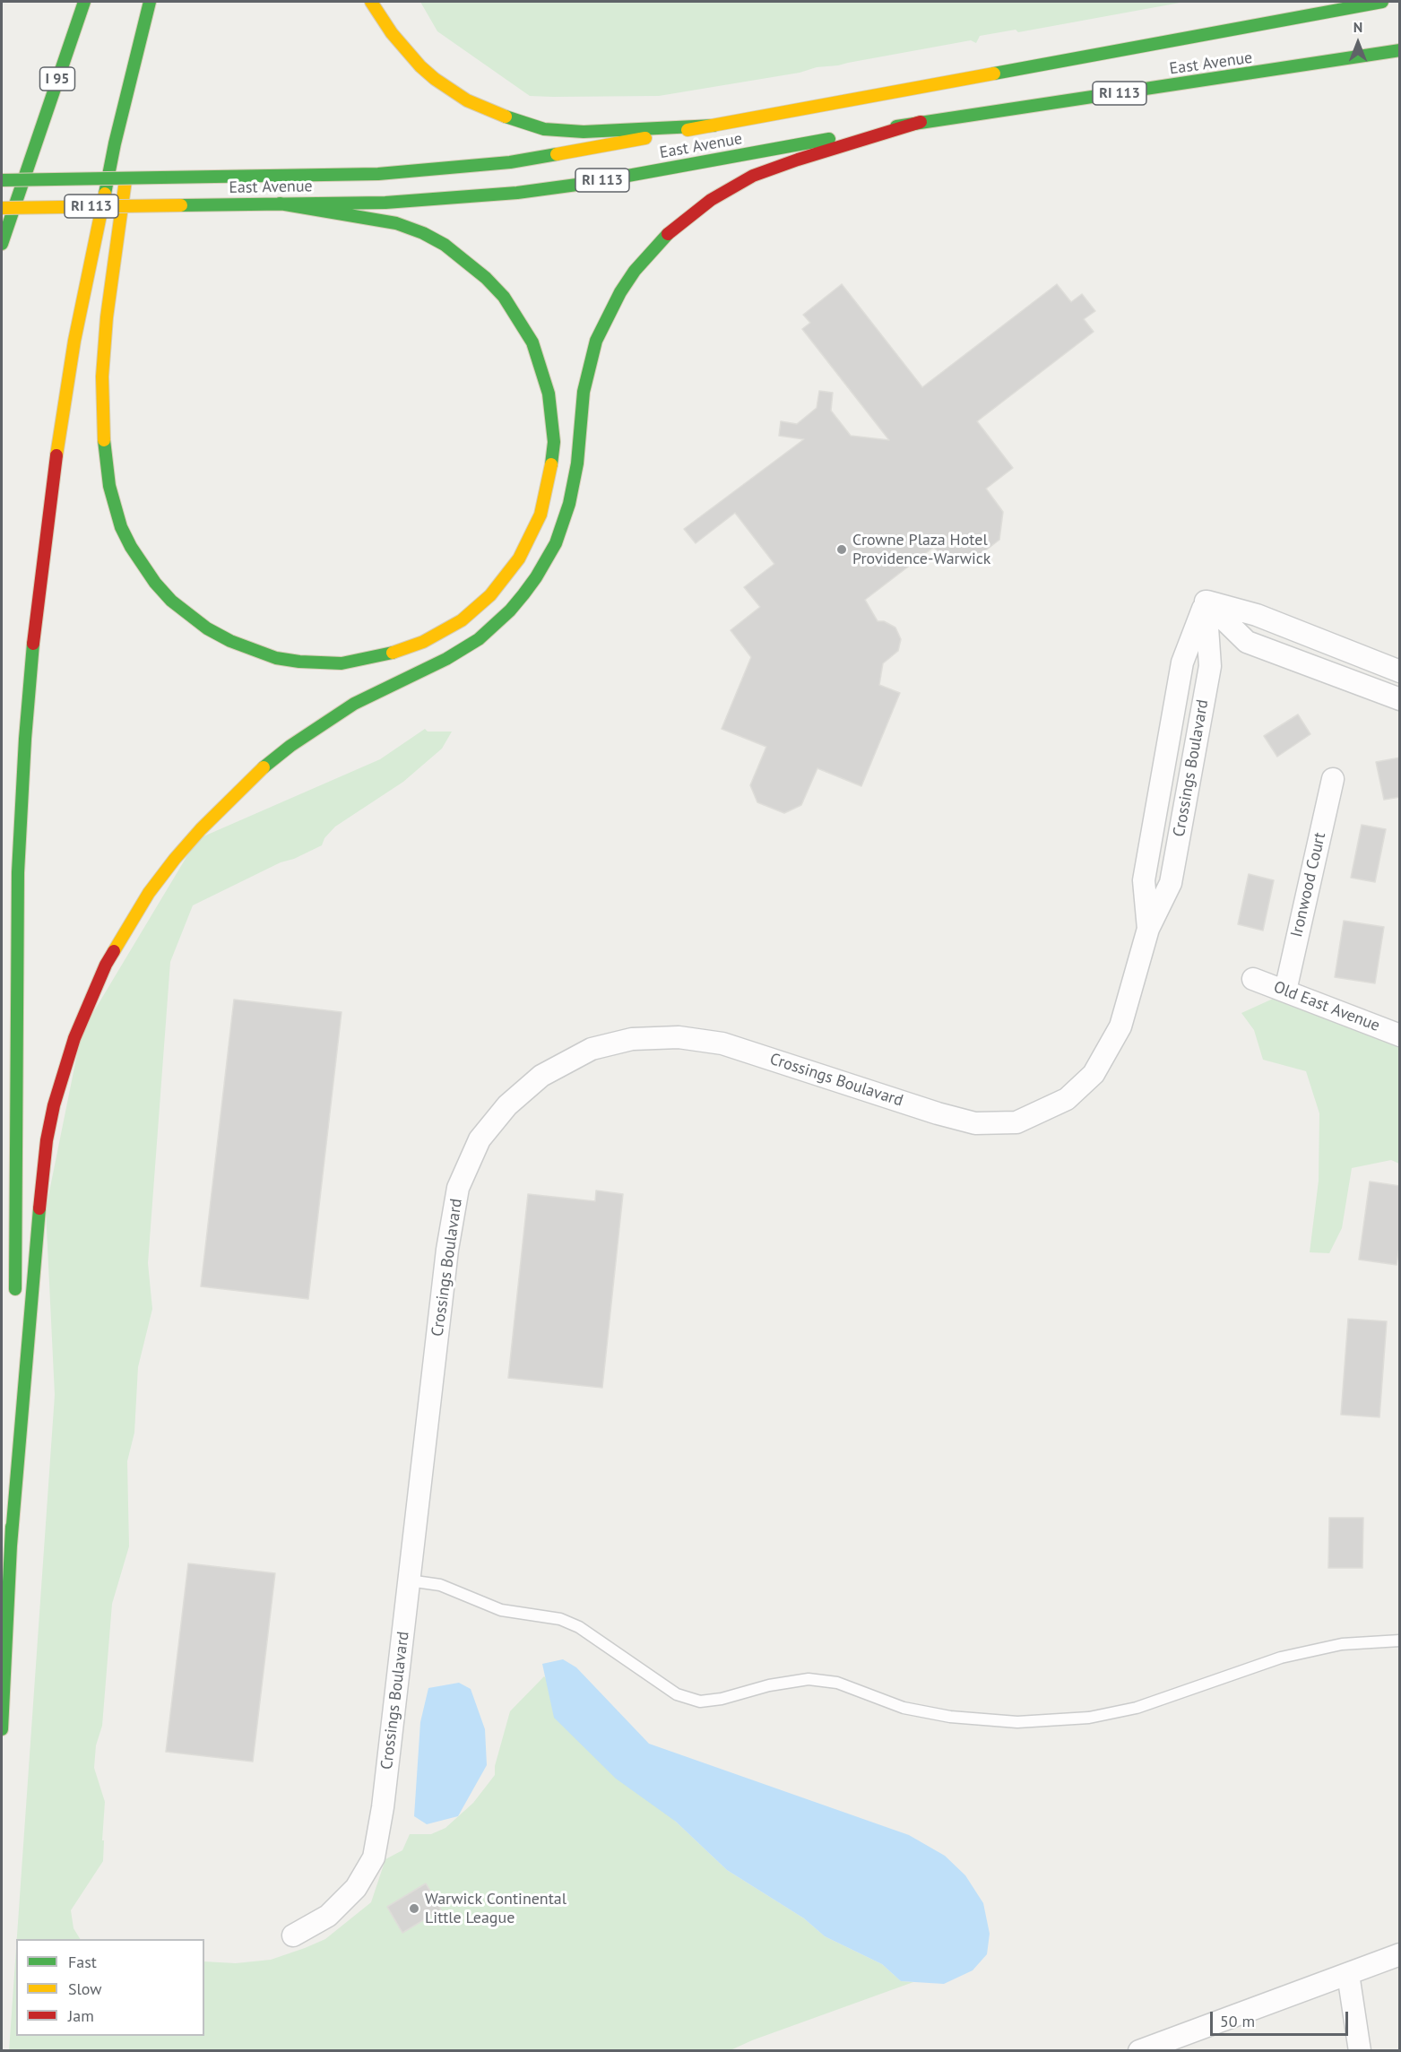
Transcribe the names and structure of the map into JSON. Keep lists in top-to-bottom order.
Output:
{
  "streets": {
    "main road": ["East Avenue", "I 95", "RI 113"],
    "street": ["Crossings Boulavard", "Ironwood Court", "Old East Avenue"]
  },
  "crossings": [
    ["Ironwood Court", "Old East Avenue"]
  ],
  "places": ["Crowne Plaza Hotel Providence-Warwick", "Warwick Continental Little League"],
  "legend": ["Fast", "Slow", "Jam"],
  "scale_bar": "50 m",
  "north": "top"
}
